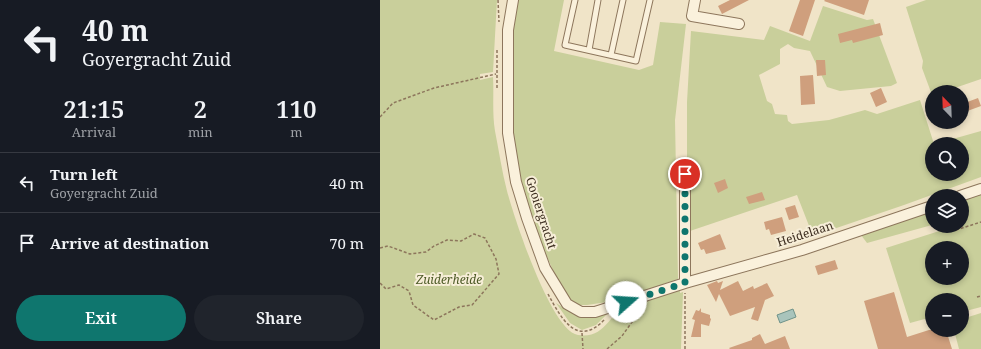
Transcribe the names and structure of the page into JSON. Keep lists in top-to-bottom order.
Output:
{
  "streets": {
    "street": ["Gooiergracht", "Heidelaan"]
  },
  "crossings": [
    ["Gooiergracht", "Heidelaan"]
  ],
  "parks": ["Zuiderheide"],
  "north": "top left",
  "page": {
    "turn": ["40 m", "Goyergracht Zuid"],
    "eta": [
      "21:15",
      "Arrival",
      "2",
      "min",
      "110",
      "m"
    ],
    "map_buttons": ["+", "−"],
    "list": [
      {
        "name": "Turn left",
        "note": "Goyergracht Zuid",
        "value": "40 m"
      },
      {
        "name": "Arrive at destination",
        "value": "70 m"
      }
    ],
    "buttons": ["Exit", "Share"]
  }
}
